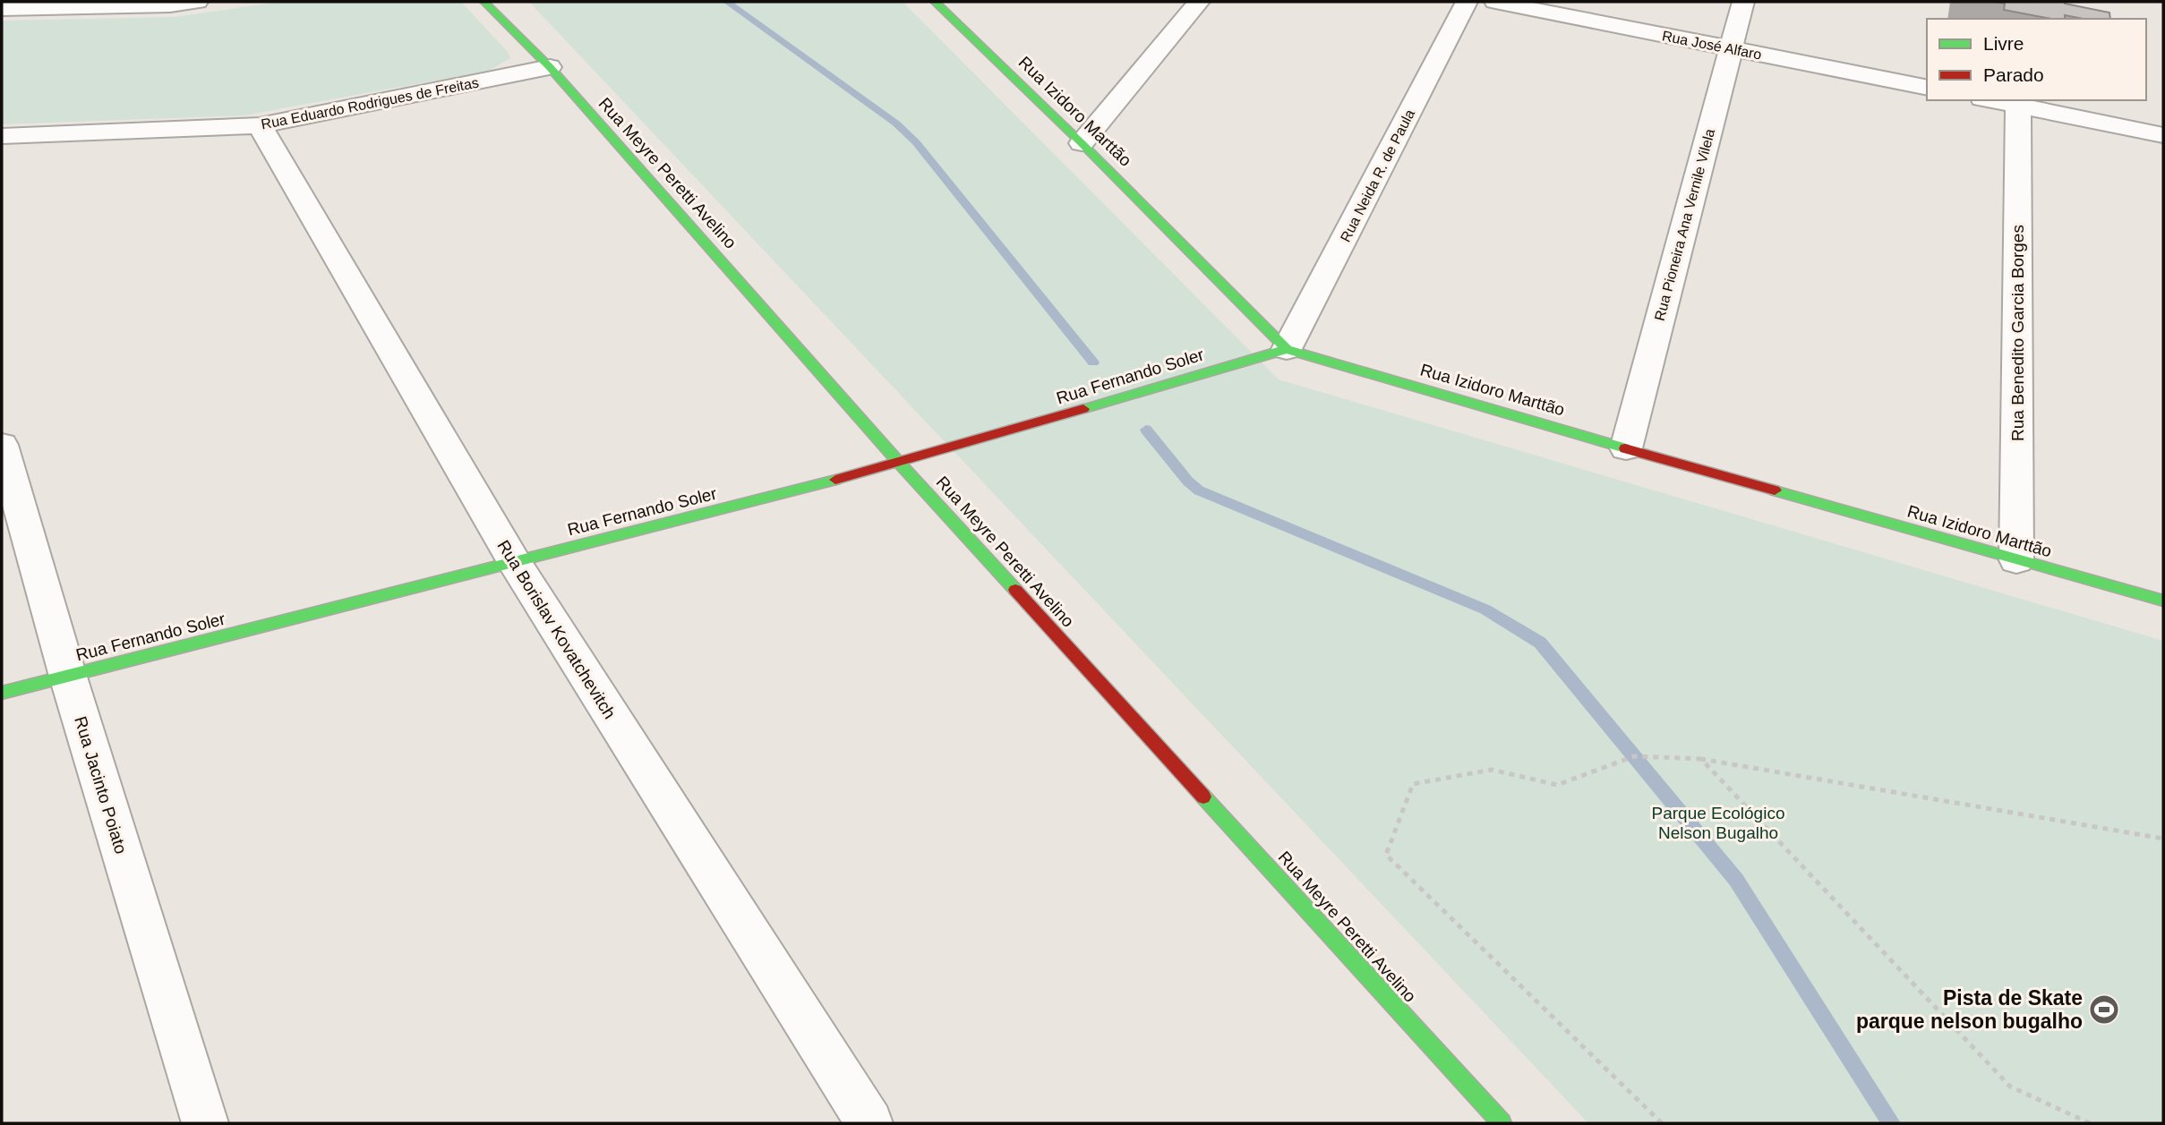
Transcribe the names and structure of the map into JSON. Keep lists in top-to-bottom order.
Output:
{
  "streets": {
    "street": [
      "Rua José Alfaro",
      "Rua Eduardo Rodrigues de Freitas",
      "Rua Izidoro Marttão",
      "Rua Meyre Peretti Avelino",
      "Rua Neida R. de Paula",
      "Rua Pioneira Ana Vernile Vilela",
      "Rua Benedito Garcia Borges",
      "Rua Fernando Soler",
      "Rua Borislav Kovatchevitch",
      "Rua Jacinto Poiato"
    ]
  },
  "crossings": [
    ["Rua José Alfaro", "Rua Pioneira Ana Vernile Vilela"],
    ["Rua Eduardo Rodrigues de Freitas", "Rua Meyre Peretti Avelino"],
    ["Rua Eduardo Rodrigues de Freitas", "Rua Borislav Kovatchevitch"],
    ["Rua Izidoro Marttão", "Rua Neida R. de Paula"],
    ["Rua Izidoro Marttão", "Rua Pioneira Ana Vernile Vilela"],
    ["Rua Izidoro Marttão", "Rua Benedito Garcia Borges"],
    ["Rua Izidoro Marttão", "Rua Fernando Soler"],
    ["Rua Meyre Peretti Avelino", "Rua Fernando Soler"],
    ["Rua Neida R. de Paula", "Rua Fernando Soler"],
    ["Rua Fernando Soler", "Rua Borislav Kovatchevitch"],
    ["Rua Fernando Soler", "Rua Jacinto Poiato"]
  ],
  "parks": ["Parque Ecológico Nelson Bugalho"],
  "places": {
    "sports": ["Pista de Skate parque nelson bugalho"]
  },
  "legend": ["Livre", "Parado"]
}
